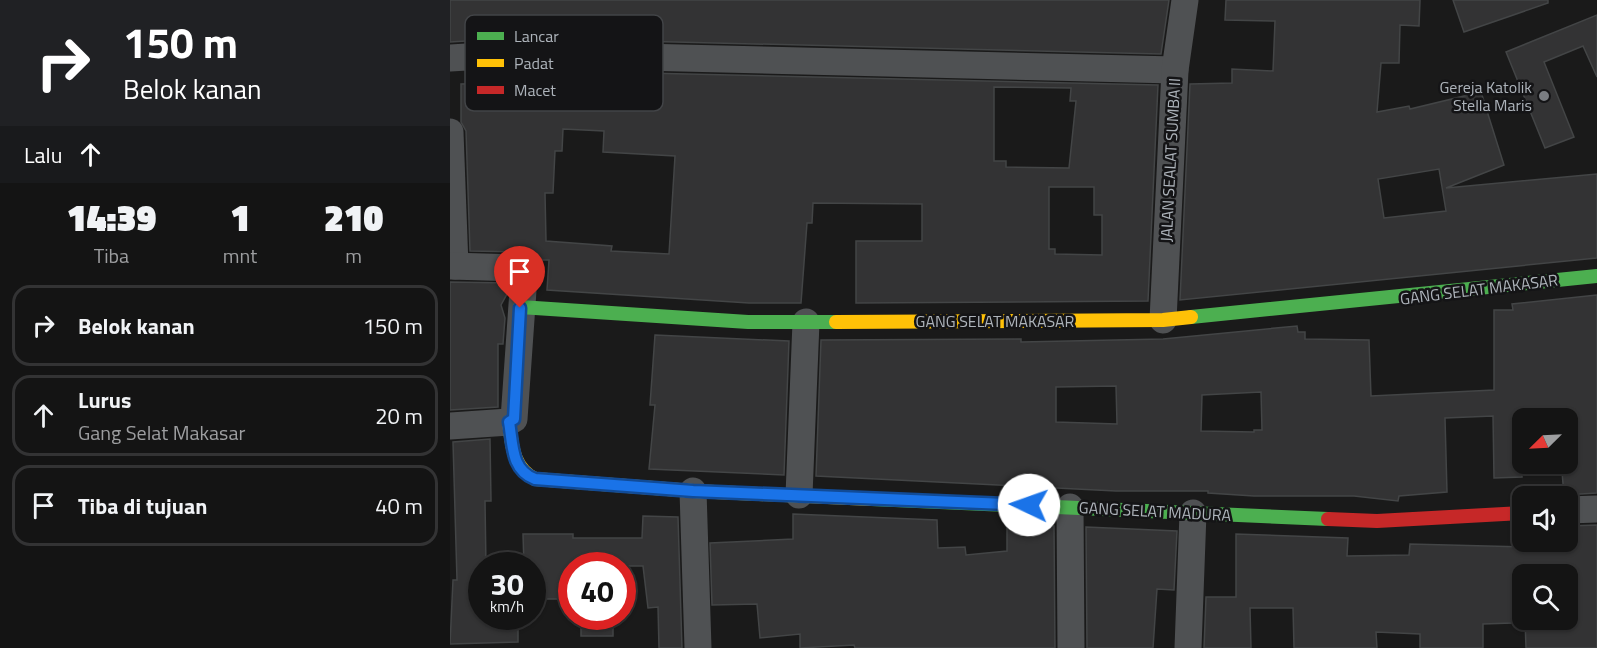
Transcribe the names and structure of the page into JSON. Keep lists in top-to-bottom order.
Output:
{
  "streets": {
    "street": ["JALAN SEALAT SUMBA II", "GANG SELAT MAKASAR", "GANG SELAT MADURA"]
  },
  "crossings": [
    ["JALAN SEALAT SUMBA II", "GANG SELAT MAKASAR"]
  ],
  "places": ["Gereja Katolik Stella Maris"],
  "legend": ["Lancar", "Padat", "Macet"],
  "north": "bottom left",
  "page": {
    "turn": ["150 m", "Belok kanan"],
    "then": "Lalu",
    "eta": [
      "14:39",
      "Tiba",
      "1",
      "mnt",
      "210",
      "m"
    ],
    "list": [
      {
        "name": "Belok kanan",
        "value": "150 m"
      },
      {
        "name": "Lurus",
        "note": "Gang Selat Makasar",
        "value": "20 m"
      },
      {
        "name": "Tiba di tujuan",
        "value": "40 m"
      }
    ],
    "speed": "30 km/h",
    "limit": "40"
  }
}
